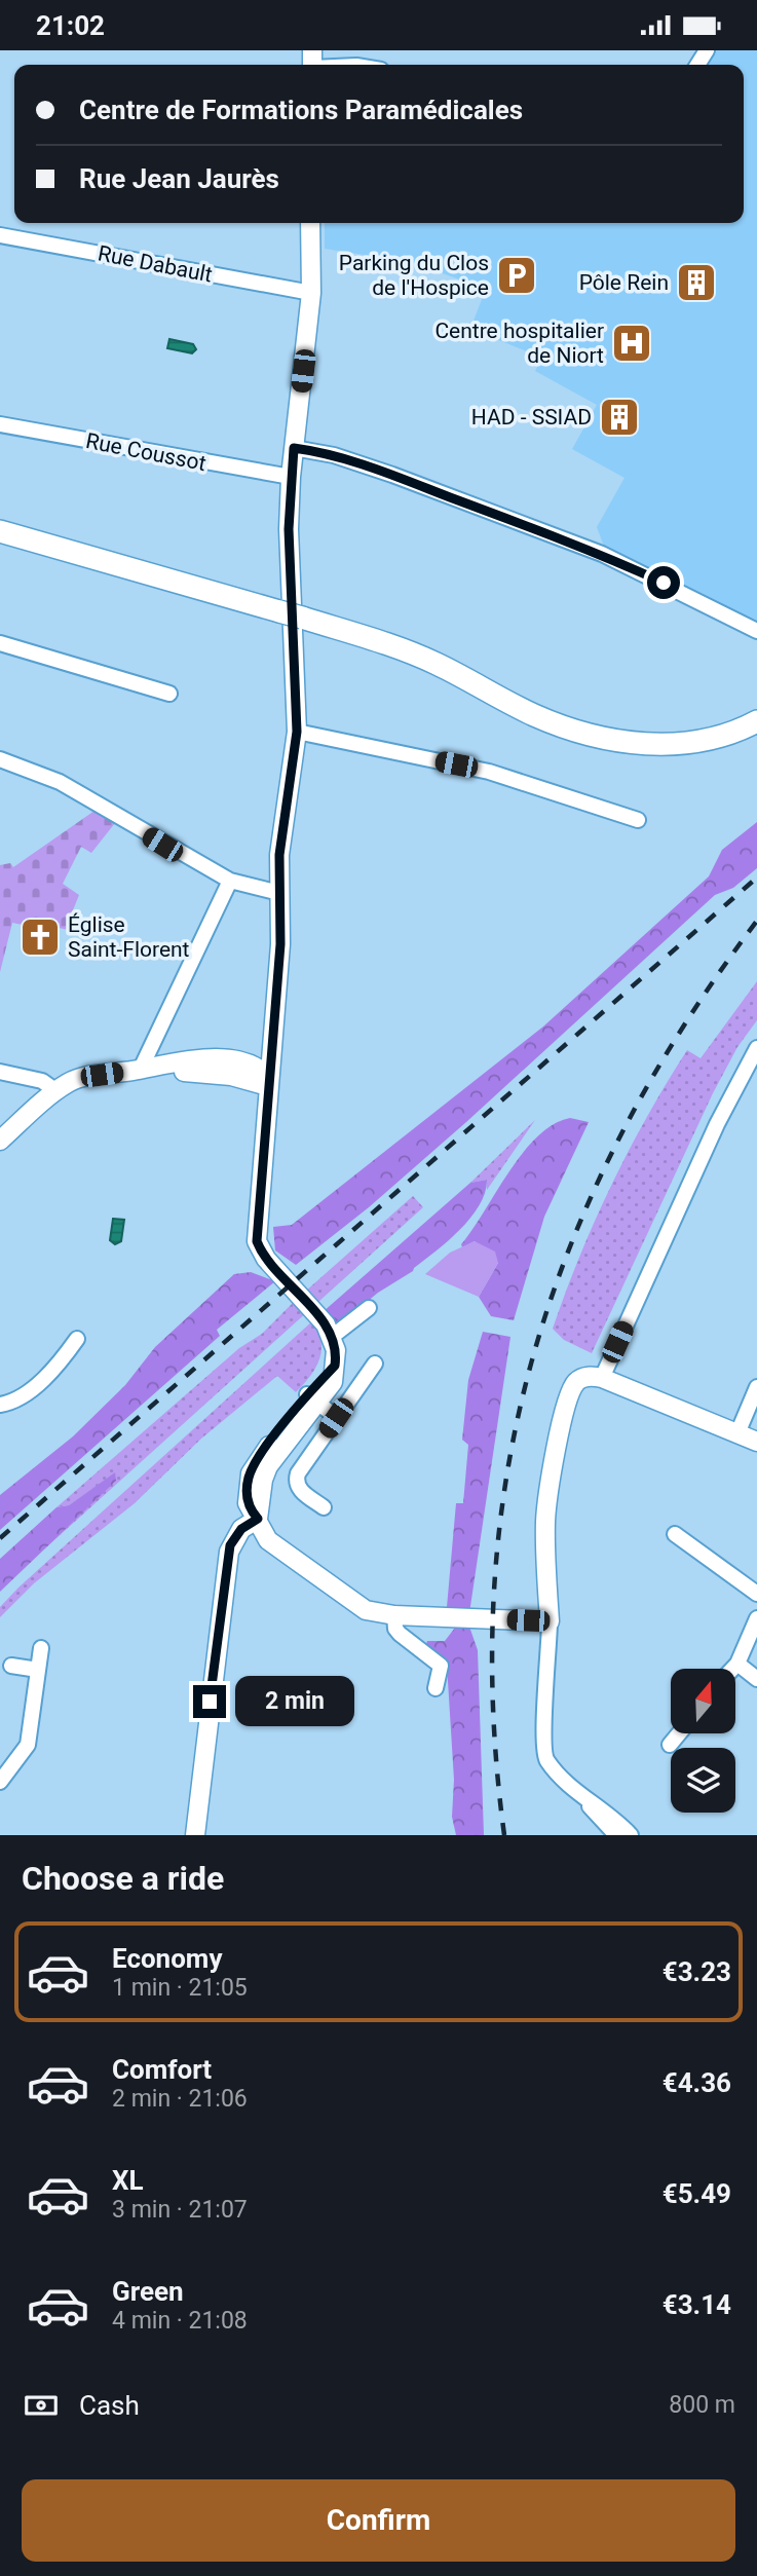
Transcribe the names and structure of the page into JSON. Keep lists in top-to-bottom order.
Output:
{
  "streets": {
    "street": ["Rue Dabault", "Rue Coussot"]
  },
  "places": {
    "parking": ["Parking du Clos de l'Hospice"],
    "building": ["Pôle Rein", "HAD - SSIAD"],
    "hospital": ["Centre hospitalier de Niort"],
    "church": ["Église Saint-Florent"]
  },
  "north": "top",
  "page": {
    "status": "21:02",
    "banner": ["Centre de Formations Paramédicales", "Rue Jean Jaurès"],
    "bubble": "2 min",
    "heading": "Choose a ride",
    "list": [
      {
        "name": "Economy",
        "note": "1 min · 21:05",
        "value": "€3.23"
      },
      {
        "name": "Comfort",
        "note": "2 min · 21:06",
        "value": "€4.36"
      },
      {
        "name": "XL",
        "note": "3 min · 21:07",
        "value": "€5.49"
      },
      {
        "name": "Green",
        "note": "4 min · 21:08",
        "value": "€3.14"
      }
    ],
    "pay": ["Cash", "800 m"],
    "buttons": "Confirm"
  }
}
